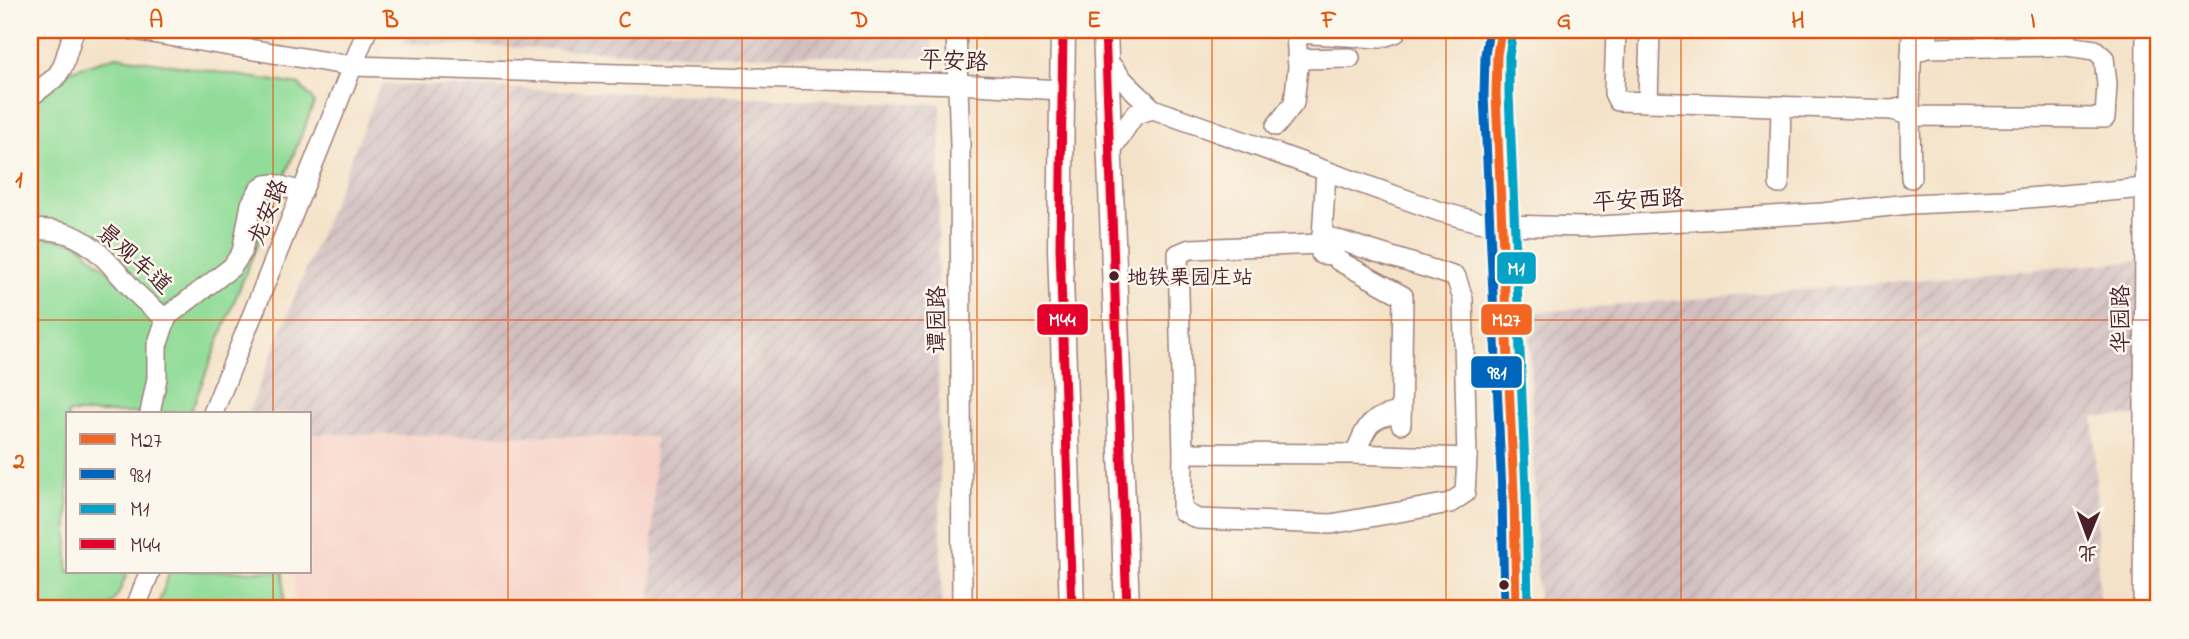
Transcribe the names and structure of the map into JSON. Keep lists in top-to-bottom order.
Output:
{
  "streets": {
    "street": [
      "平安路",
      "平安西路",
      "龙安路",
      "景观车道",
      "华园路",
      "谭园路"
    ]
  },
  "crossings": [
    ["平安路", "龙安路"],
    ["平安路", "谭园路"],
    ["平安西路", "华园路"],
    ["龙安路", "景观车道"]
  ],
  "places": ["地铁栗园庄站"],
  "lines": [
    "transit line M27",
    "transit line 981",
    "transit line M44",
    "transit line M1"
  ],
  "legend": [
    "M27",
    "981",
    "M1",
    "M44"
  ],
  "north": "bottom",
  "grid": {
    "columns": [
      "A",
      "B",
      "C",
      "D",
      "E",
      "F",
      "G",
      "H",
      "I"
    ],
    "rows": ["1", "2"]
  }
}
